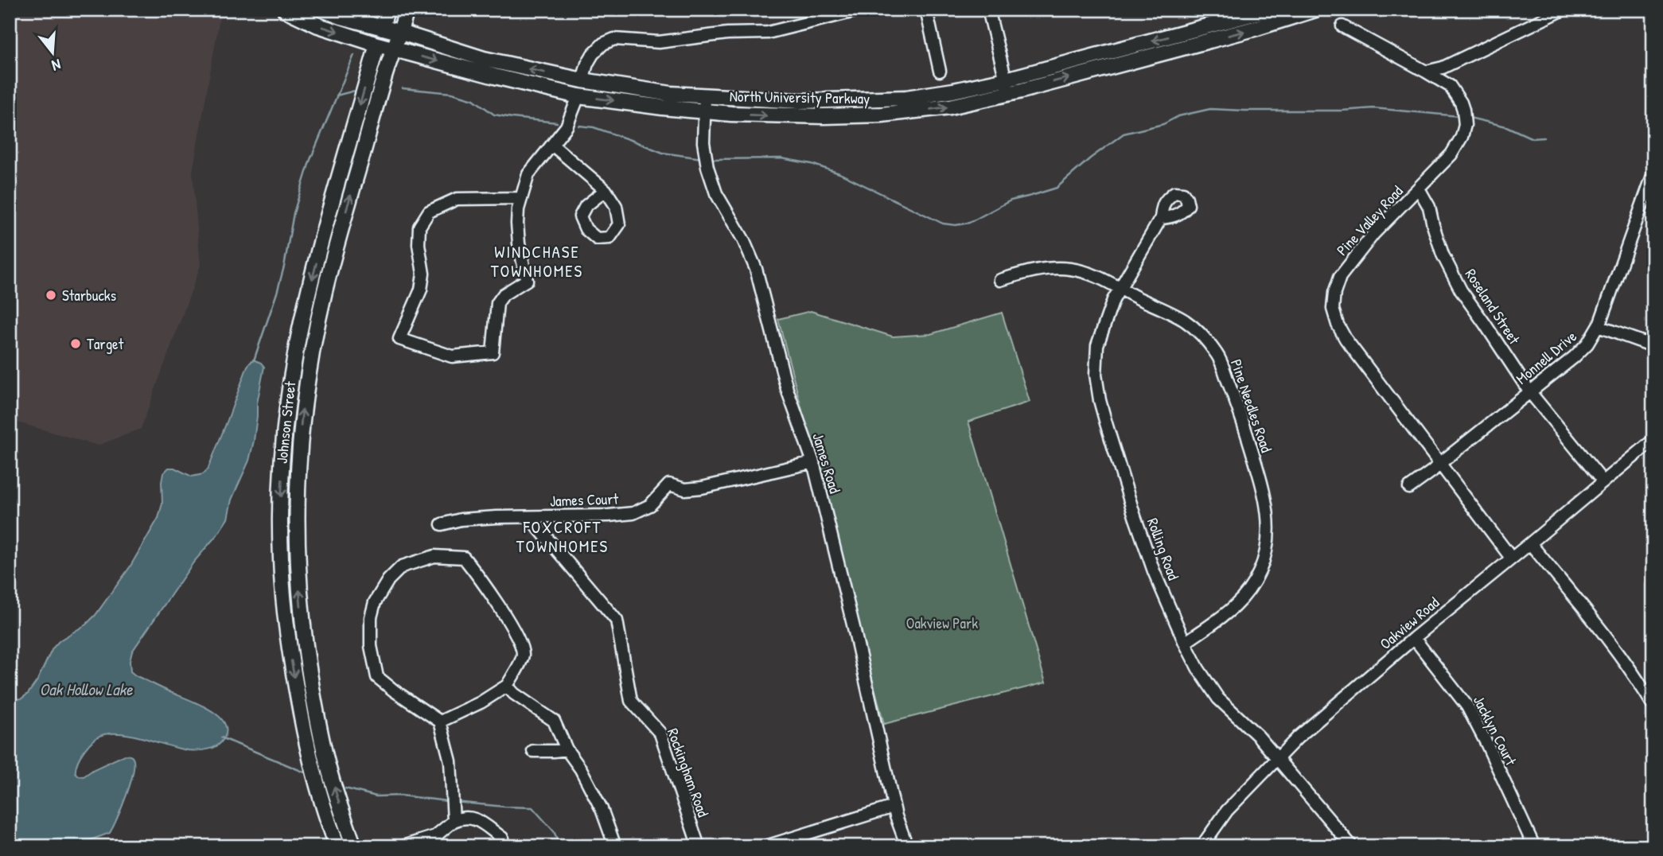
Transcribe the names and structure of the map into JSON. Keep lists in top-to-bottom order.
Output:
{
  "streets": {
    "main road": ["North University Parkway", "Johnson Street"],
    "street": [
      "Pine Valley Road",
      "Roseland Street",
      "Monnell Drive",
      "Pine Needles Road",
      "James Road",
      "James Court",
      "Rolling Road",
      "Oakview Road",
      "Jacklyn Court",
      "Rockingham Road"
    ]
  },
  "crossings": [
    ["North University Parkway", "Johnson Street"],
    ["North University Parkway", "James Road"],
    ["Pine Valley Road", "Roseland Street"],
    ["Pine Valley Road", "Monnell Drive"],
    ["Pine Valley Road", "Oakview Road"],
    ["Roseland Street", "Monnell Drive"],
    ["Roseland Street", "Oakview Road"],
    ["Pine Needles Road", "Rolling Road"],
    ["James Road", "James Court"],
    ["James Court", "Rockingham Road"],
    ["Rolling Road", "Oakview Road"],
    ["Oakview Road", "Jacklyn Court"]
  ],
  "districts": ["WINDCHASE TOWNHOMES", "FOXCROFT TOWNHOMES"],
  "water": ["Oak Hollow Lake"],
  "parks": ["Oakview Park"],
  "places": ["Starbucks", "Target"],
  "north": "bottom"
}
